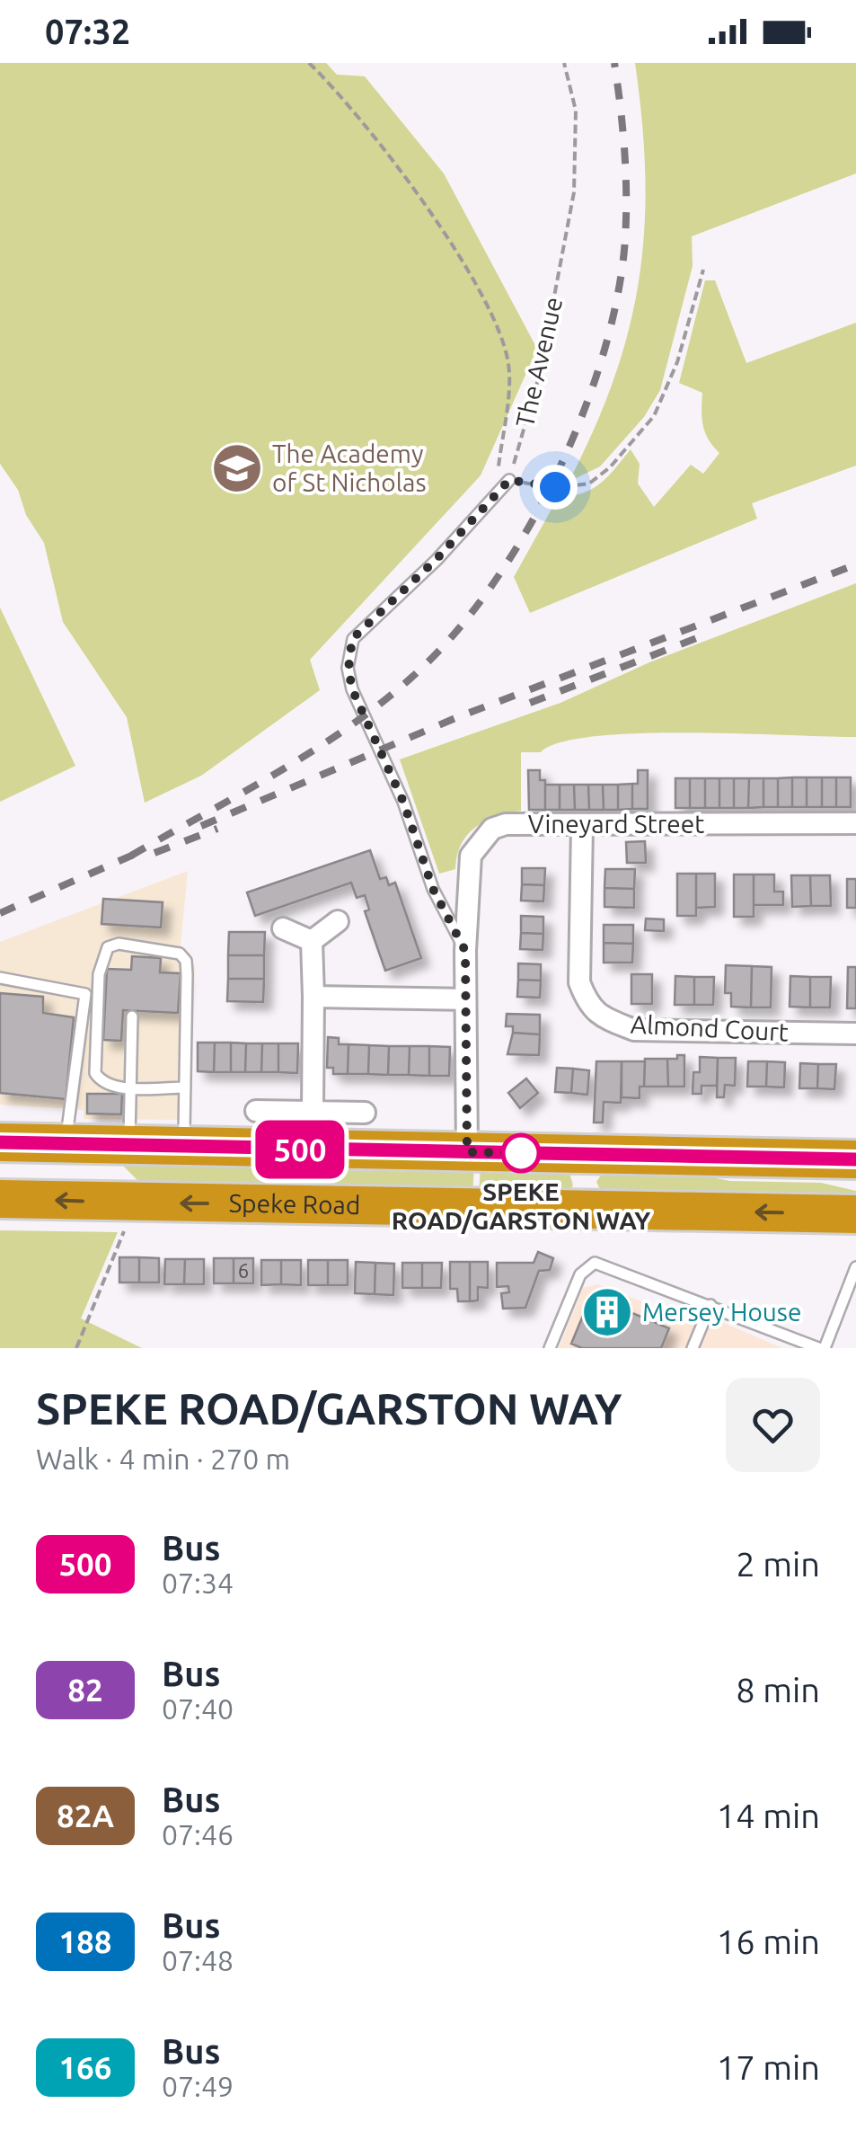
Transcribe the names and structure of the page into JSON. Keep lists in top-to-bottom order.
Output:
{
  "streets": {
    "highway": ["Speke Road"],
    "street": ["Vineyard Street", "Almond Court"],
    "path": ["The Avenue"]
  },
  "crossings": [
    ["Vineyard Street", "Almond Court"]
  ],
  "places": {
    "school or university": ["The Academy of St Nicholas"],
    "other": ["SPEKE ROAD/GARSTON WAY"],
    "building": ["Mersey House"]
  },
  "lines": ["bus line 500"],
  "house_numbers": ["6"],
  "page": {
    "status": "07:32",
    "on_map": "500",
    "heading": ["SPEKE ROAD/GARSTON WAY", "Walk · 4 min · 270 m"],
    "list": [
      {
        "mark": "500",
        "name": "Bus",
        "note": "07:34",
        "value": "2 min"
      },
      {
        "mark": "82",
        "name": "Bus",
        "note": "07:40",
        "value": "8 min"
      },
      {
        "mark": "82A",
        "name": "Bus",
        "note": "07:46",
        "value": "14 min"
      },
      {
        "mark": "188",
        "name": "Bus",
        "note": "07:48",
        "value": "16 min"
      },
      {
        "mark": "166",
        "name": "Bus",
        "note": "07:49",
        "value": "17 min"
      }
    ]
  }
}
